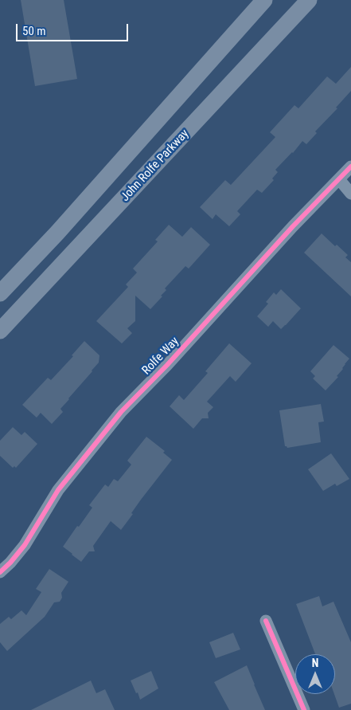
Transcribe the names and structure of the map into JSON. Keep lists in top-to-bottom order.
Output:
{
  "streets": {
    "main road": ["John Rolfe Parkway"],
    "street": ["Rolfe Way"]
  },
  "scale_bar": "50 m",
  "north": "top"
}
